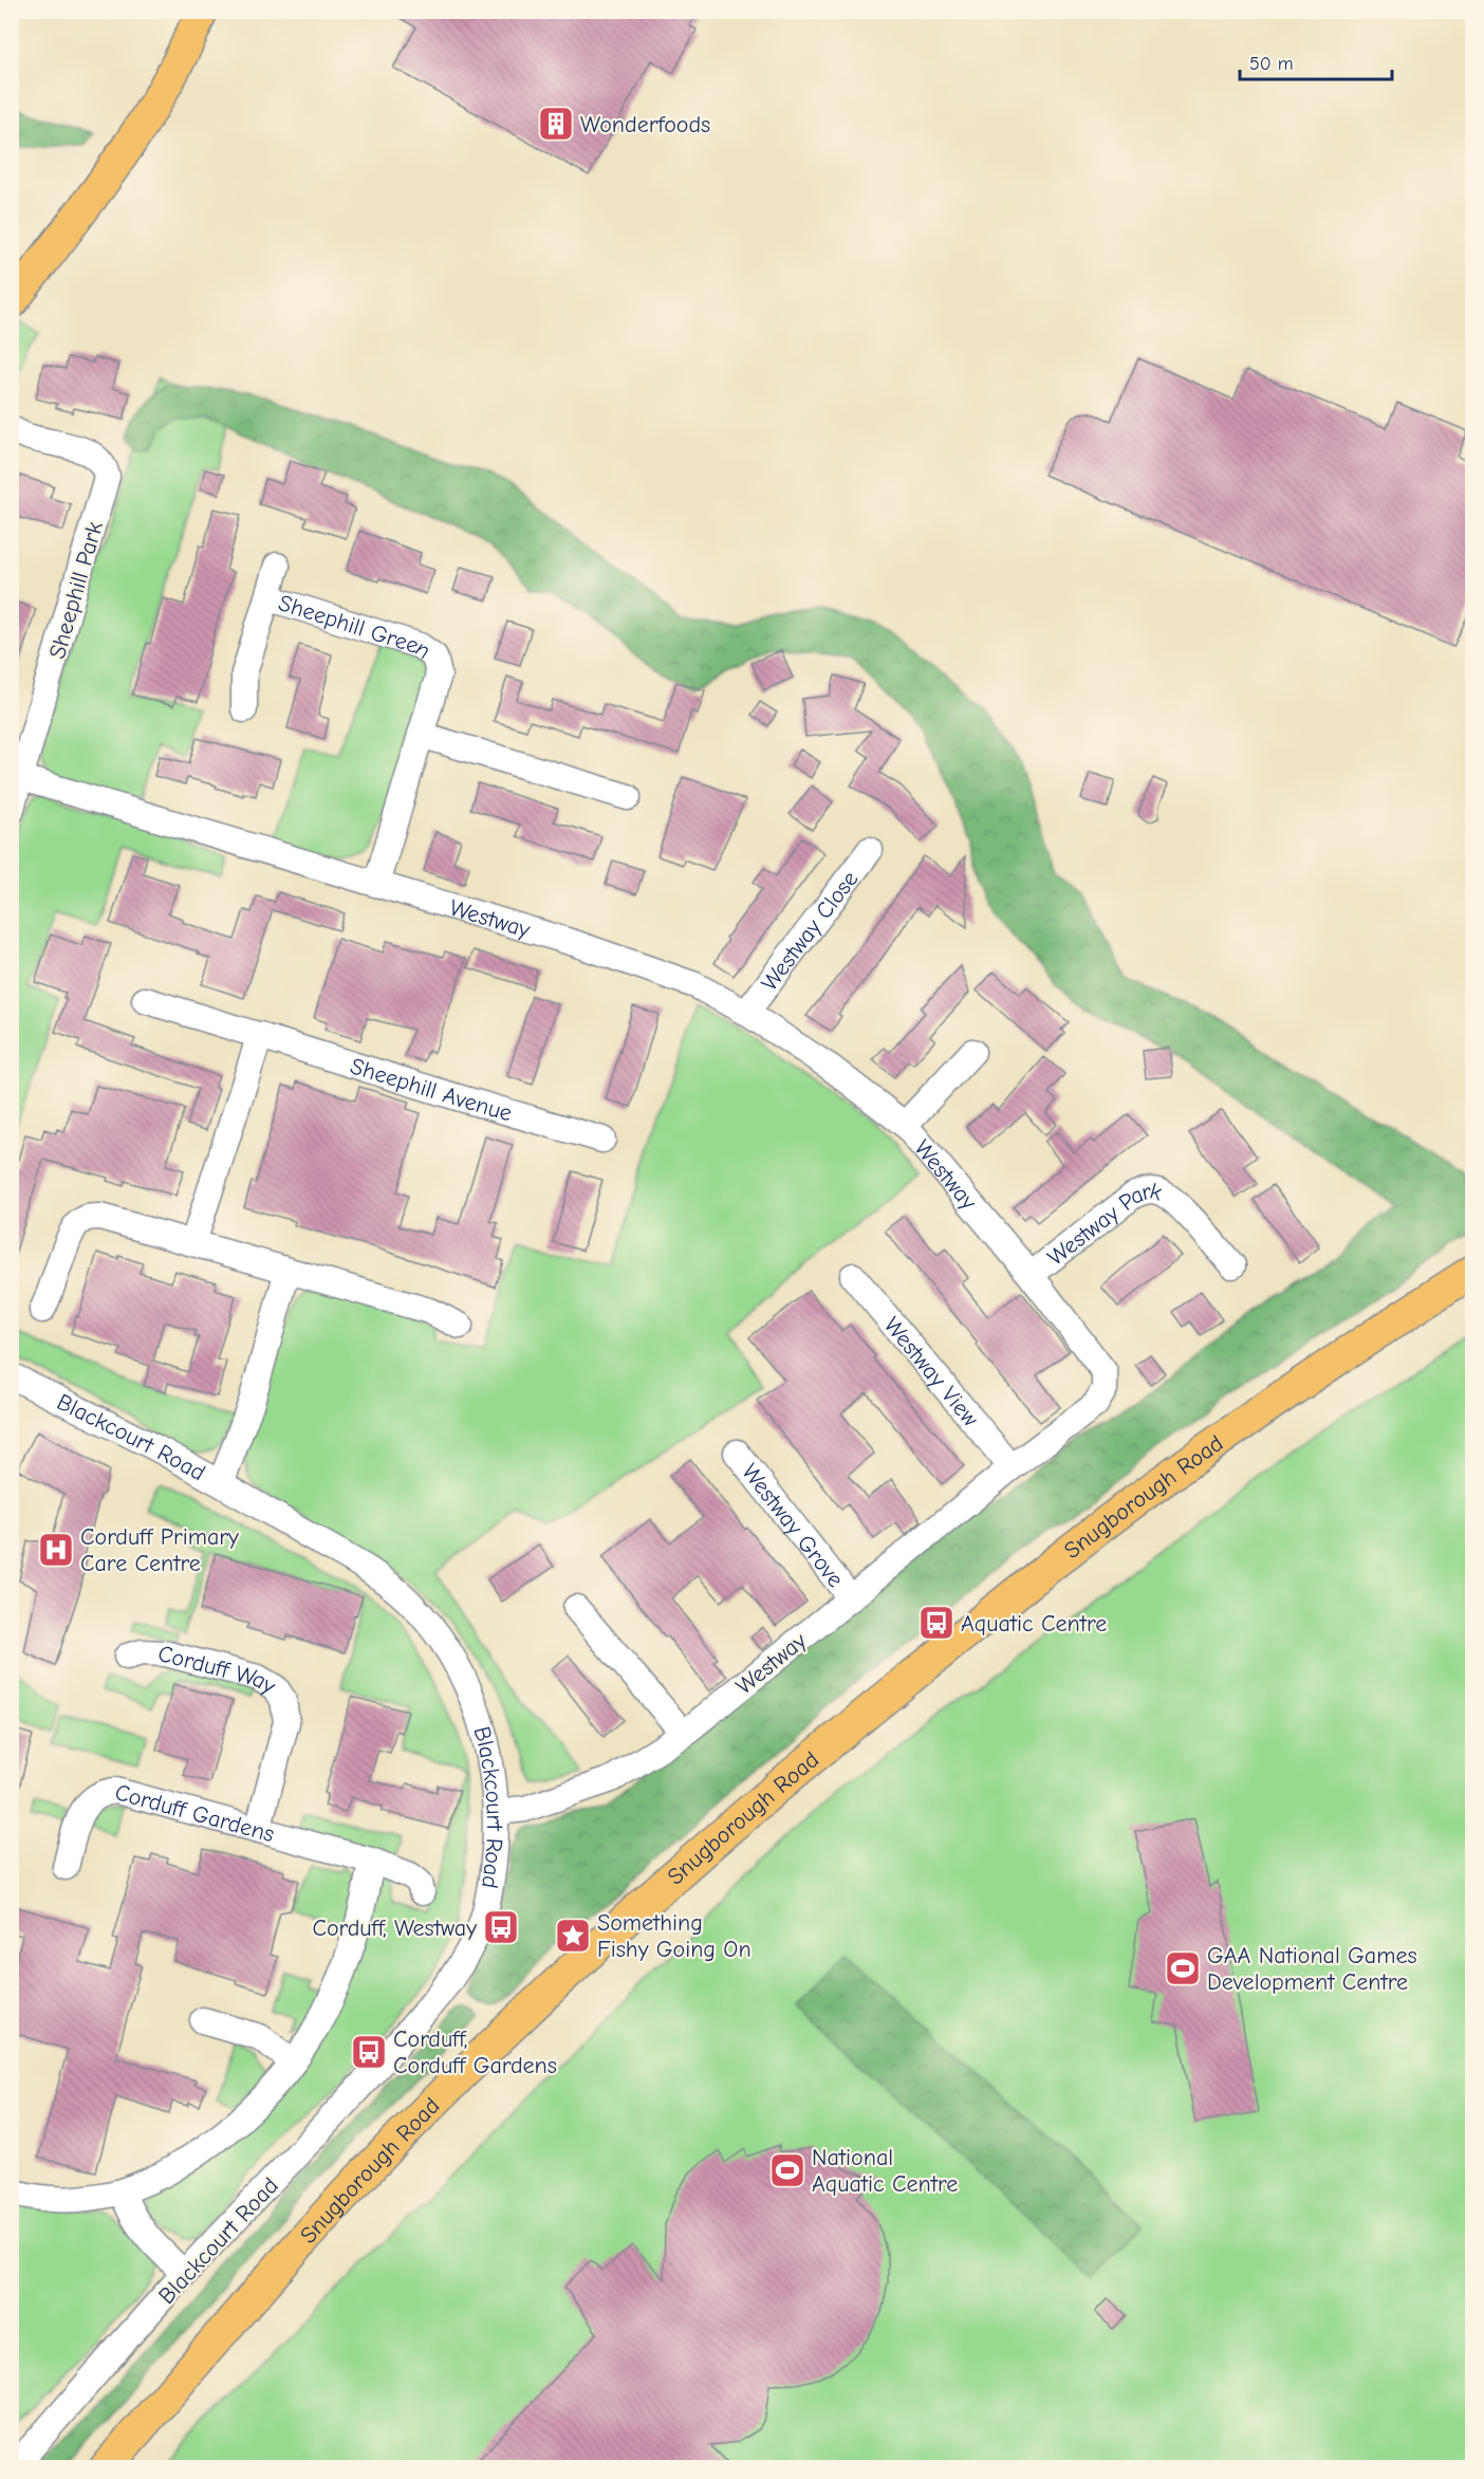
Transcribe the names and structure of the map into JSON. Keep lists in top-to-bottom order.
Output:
{
  "streets": {
    "main road": ["Snugborough Road"],
    "street": [
      "Sheephill Park",
      "Sheephill Green",
      "Westway",
      "Westway Close",
      "Sheephill Avenue",
      "Westway Park",
      "Westway View",
      "Blackcourt Road",
      "Westway Grove",
      "Corduff Way",
      "Corduff Gardens"
    ]
  },
  "crossings": [
    ["Sheephill Park", "Westway"],
    ["Sheephill Green", "Westway"],
    ["Westway", "Westway Close"],
    ["Westway", "Westway Park"],
    ["Westway", "Westway View"],
    ["Westway", "Blackcourt Road"],
    ["Westway", "Westway Grove"],
    ["Corduff Way", "Corduff Gardens"]
  ],
  "places": {
    "building": ["Wonderfoods"],
    "hospital": ["Corduff Primary Care Centre"],
    "bus stop": ["Aquatic Centre", "Corduff, Westway", "Corduff, Corduff Gardens"],
    "place": ["Something Fishy Going On"],
    "sports": ["GAA National Games Development Centre", "National Aquatic Centre"]
  },
  "scale_bar": "50 m"
}
